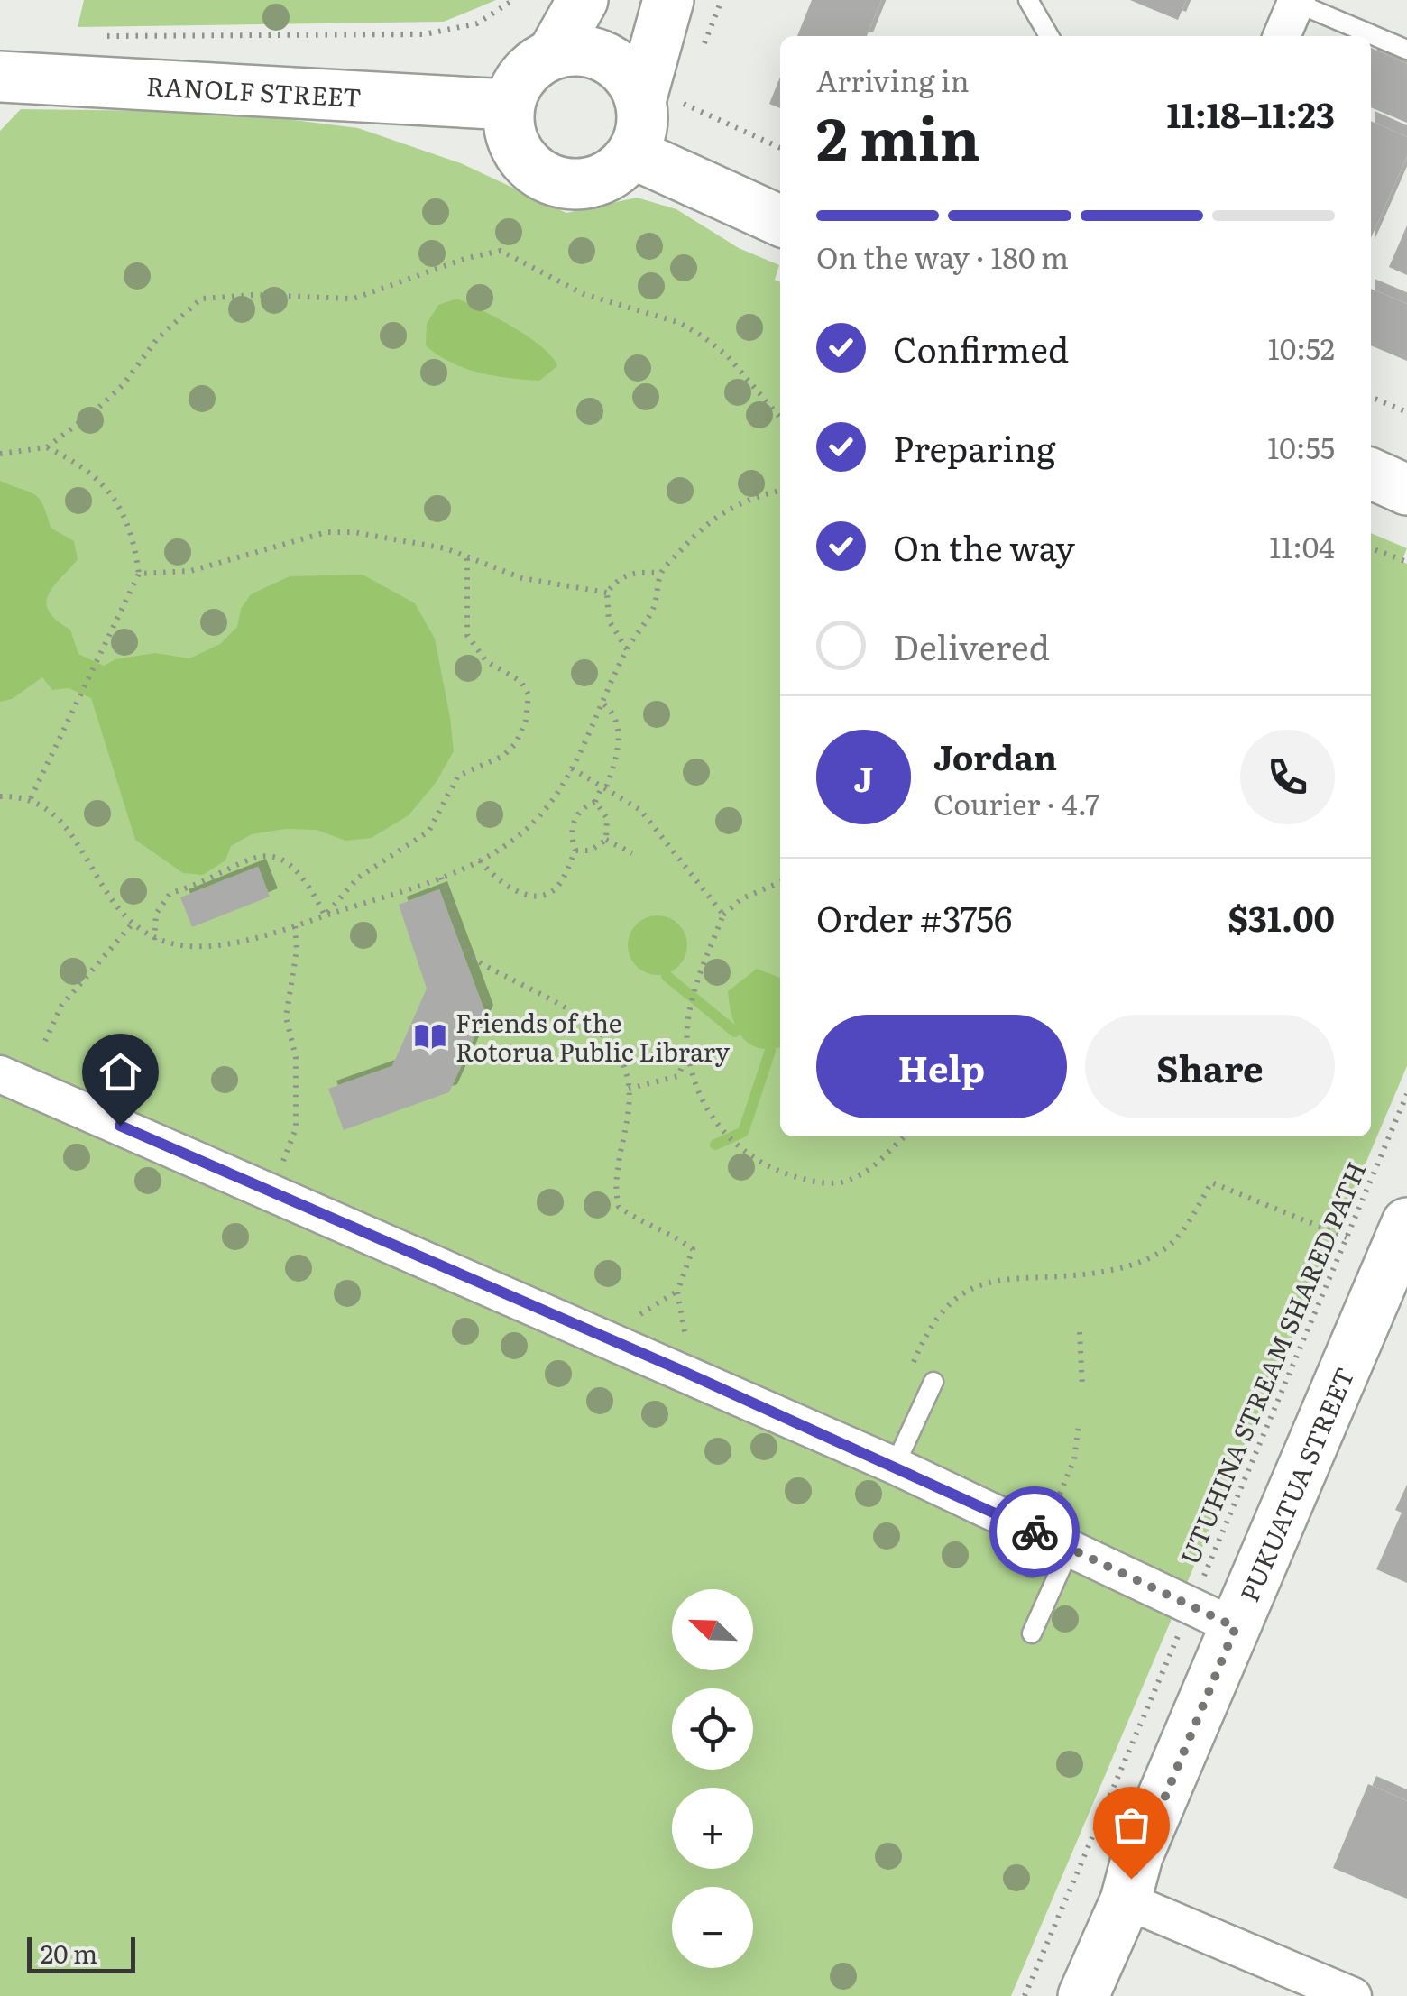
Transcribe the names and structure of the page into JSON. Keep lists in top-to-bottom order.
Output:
{
  "streets": {
    "main road": ["RANOLF STREET", "PUKUATUA STREET"],
    "path": ["UTUHINA STREAM SHARED PATH"]
  },
  "places": {
    "library": ["Friends of the Rotorua Public Library"]
  },
  "scale_bar": "20 m",
  "north": "top left",
  "page": {
    "heading": ["2 min", "Arriving in", "11:18–11:23"],
    "panel": [
      "Jordan",
      "Courier · 4.7",
      "Order #3756",
      "$31.00"
    ],
    "bar": "On the way · 180 m",
    "list": [
      ["Confirmed", "10:52"],
      ["Preparing", "10:55"],
      ["On the way", "11:04"],
      "Delivered"
    ],
    "round": "J",
    "buttons": ["Help", "Share"],
    "map_buttons": ["+", "−"],
    "scale": "20 m"
  }
}
